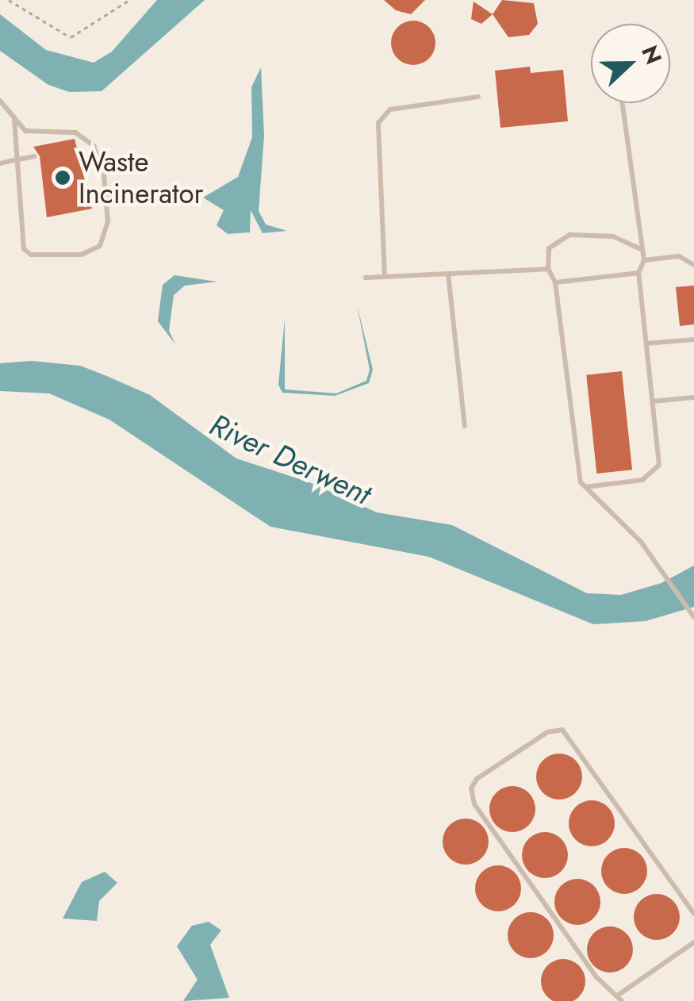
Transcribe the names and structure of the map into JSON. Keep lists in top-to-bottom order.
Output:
{
  "water": ["River Derwent"],
  "places": ["Waste Incinerator"],
  "north": "right"
}
